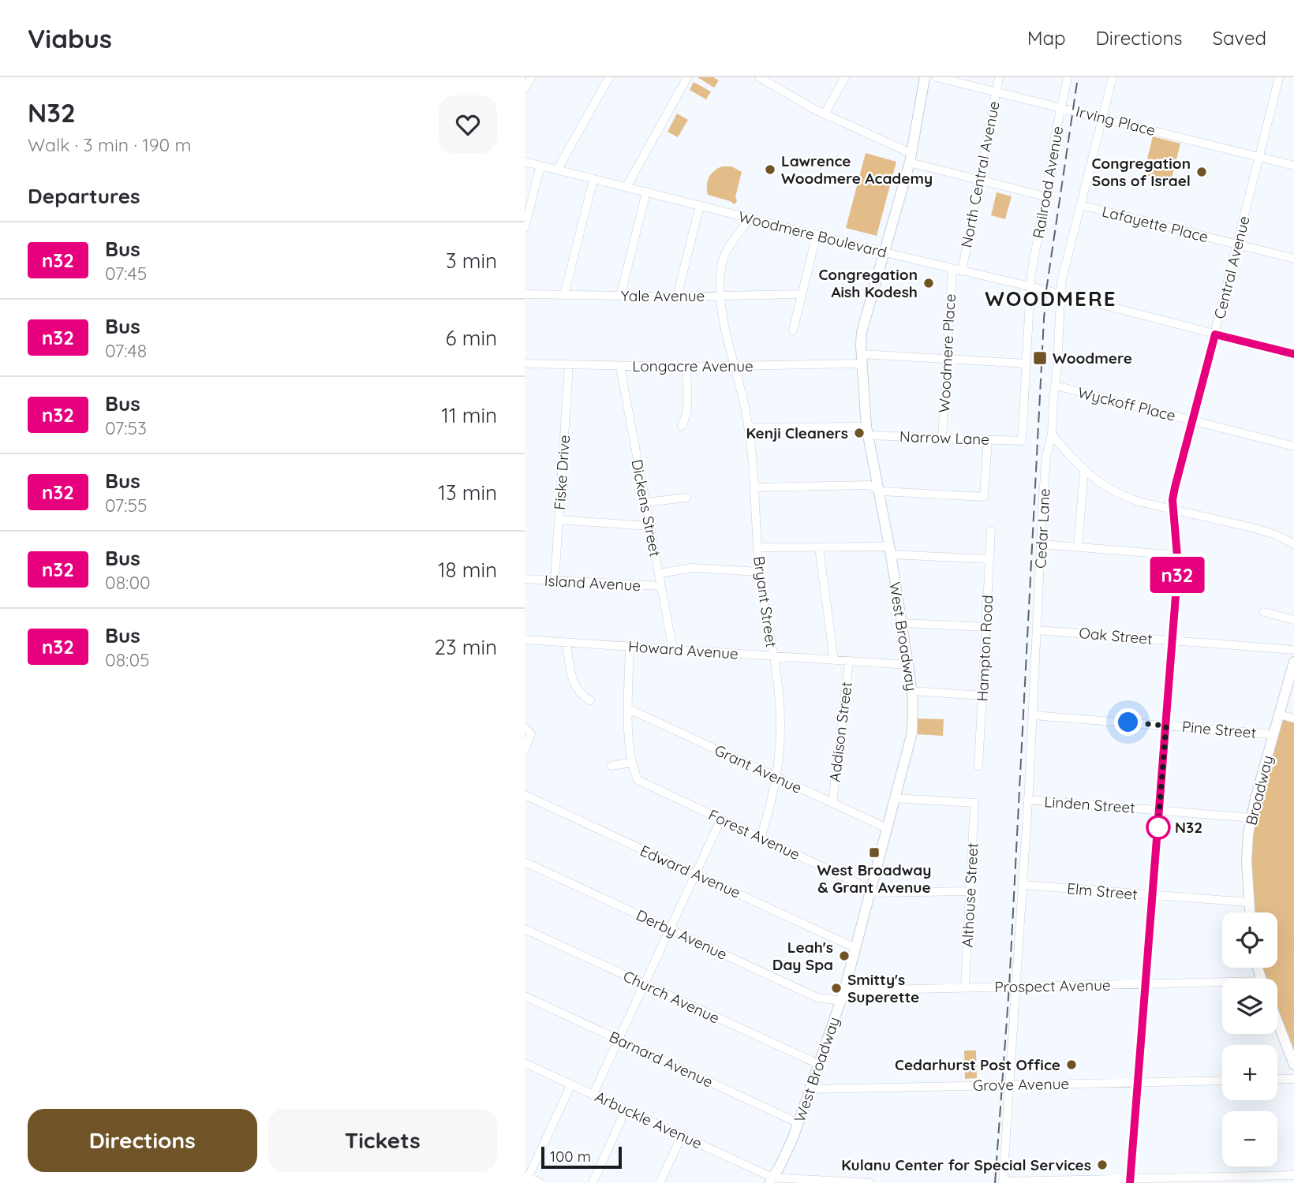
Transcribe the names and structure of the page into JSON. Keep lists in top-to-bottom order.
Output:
{
  "streets": {
    "main road": ["West Broadway", "Broadway"],
    "street": [
      "Irving Place",
      "North Central Avenue",
      "Railroad Avenue",
      "Lafayette Place",
      "Woodmere Boulevard",
      "Central Avenue",
      "Yale Avenue",
      "Woodmere Place",
      "Longacre Avenue",
      "Wyckoff Place",
      "Narrow Lane",
      "Fiske Drive",
      "Dickens Street",
      "Cedar Lane",
      "Island Avenue",
      "Bryant Street",
      "Oak Street",
      "Hampton Road",
      "Howard Avenue",
      "Pine Street",
      "Addison Street",
      "Grant Avenue",
      "Linden Street",
      "Forest Avenue",
      "Edward Avenue",
      "Elm Street",
      "Althouse Street",
      "Derby Avenue",
      "Prospect Avenue",
      "Church Avenue",
      "Barnard Avenue",
      "Grove Avenue",
      "Arbuckle Avenue"
    ]
  },
  "crossings": [
    ["Irving Place", "North Central Avenue"],
    ["Irving Place", "Railroad Avenue"],
    ["Irving Place", "Central Avenue"],
    ["Irving Place", "Cedar Lane"],
    ["North Central Avenue", "Woodmere Boulevard"],
    ["Railroad Avenue", "Woodmere Boulevard"],
    ["Railroad Avenue", "Longacre Avenue"],
    ["Railroad Avenue", "Narrow Lane"],
    ["Lafayette Place", "Central Avenue"],
    ["Lafayette Place", "Cedar Lane"],
    ["Woodmere Boulevard", "Central Avenue"],
    ["Woodmere Boulevard", "Woodmere Place"],
    ["Woodmere Boulevard", "Cedar Lane"],
    ["Woodmere Boulevard", "Bryant Street"],
    ["Woodmere Boulevard", "West Broadway"],
    ["Central Avenue", "Wyckoff Place"],
    ["Central Avenue", "Oak Street"],
    ["Central Avenue", "Pine Street"],
    ["Central Avenue", "Linden Street"],
    ["Central Avenue", "Elm Street"],
    ["Central Avenue", "Prospect Avenue"],
    ["Central Avenue", "Grove Avenue"],
    ["Yale Avenue", "Bryant Street"],
    ["Woodmere Place", "Longacre Avenue"],
    ["Woodmere Place", "Narrow Lane"],
    ["Longacre Avenue", "Fiske Drive"],
    ["Longacre Avenue", "Dickens Street"],
    ["Longacre Avenue", "Bryant Street"],
    ["Longacre Avenue", "West Broadway"],
    ["Wyckoff Place", "Cedar Lane"],
    ["Narrow Lane", "Bryant Street"],
    ["Narrow Lane", "West Broadway"],
    ["Fiske Drive", "Island Avenue"],
    ["Dickens Street", "Island Avenue"],
    ["Dickens Street", "Howard Avenue"],
    ["Cedar Lane", "Oak Street"],
    ["Cedar Lane", "Pine Street"],
    ["Cedar Lane", "Linden Street"],
    ["Cedar Lane", "Elm Street"],
    ["Cedar Lane", "Prospect Avenue"],
    ["Cedar Lane", "Grove Avenue"],
    ["Island Avenue", "Bryant Street"],
    ["Bryant Street", "Howard Avenue"],
    ["Bryant Street", "Grant Avenue"],
    ["Bryant Street", "Forest Avenue"],
    ["West Broadway", "Howard Avenue"],
    ["West Broadway", "Grant Avenue"],
    ["West Broadway", "Forest Avenue"],
    ["West Broadway", "Edward Avenue"],
    ["West Broadway", "Althouse Street"],
    ["West Broadway", "Derby Avenue"],
    ["West Broadway", "Prospect Avenue"],
    ["West Broadway", "Church Avenue"],
    ["West Broadway", "Barnard Avenue"],
    ["West Broadway", "Grove Avenue"],
    ["West Broadway", "Arbuckle Avenue"],
    ["Howard Avenue", "Addison Street"],
    ["Pine Street", "Broadway"],
    ["Addison Street", "Grant Avenue"],
    ["Broadway", "Linden Street"],
    ["Broadway", "Elm Street"],
    ["Althouse Street", "Prospect Avenue"]
  ],
  "districts": ["WOODMERE"],
  "places": {
    "other": [
      "Lawrence Woodmere Academy",
      "Congregation Sons of Israel",
      "Congregation Aish Kodesh",
      "Kenji Cleaners",
      "N32",
      "Leah's Day Spa",
      "Smitty's Superette",
      "Cedarhurst Post Office",
      "Kulanu Center for Special Services"
    ],
    "transit": ["Woodmere", "West Broadway & Grant Avenue"]
  },
  "lines": ["bus line n32"],
  "scale_bar": "100 m",
  "page": {
    "header": "Viabus",
    "nav": ["Map", "Directions", "Saved"],
    "heading": [
      ["N32", "Walk · 3 min · 190 m"],
      "Departures"
    ],
    "on_map": "n32",
    "list": [
      {
        "mark": "n32",
        "name": "Bus",
        "note": "07:45",
        "value": "3 min"
      },
      {
        "mark": "n32",
        "name": "Bus",
        "note": "07:48",
        "value": "6 min"
      },
      {
        "mark": "n32",
        "name": "Bus",
        "note": "07:53",
        "value": "11 min"
      },
      {
        "mark": "n32",
        "name": "Bus",
        "note": "07:55",
        "value": "13 min"
      },
      {
        "mark": "n32",
        "name": "Bus",
        "note": "08:00",
        "value": "18 min"
      },
      {
        "mark": "n32",
        "name": "Bus",
        "note": "08:05",
        "value": "23 min"
      }
    ],
    "map_buttons": ["+", "−"],
    "buttons": ["Directions", "Tickets"],
    "scale": "100 m"
  }
}
